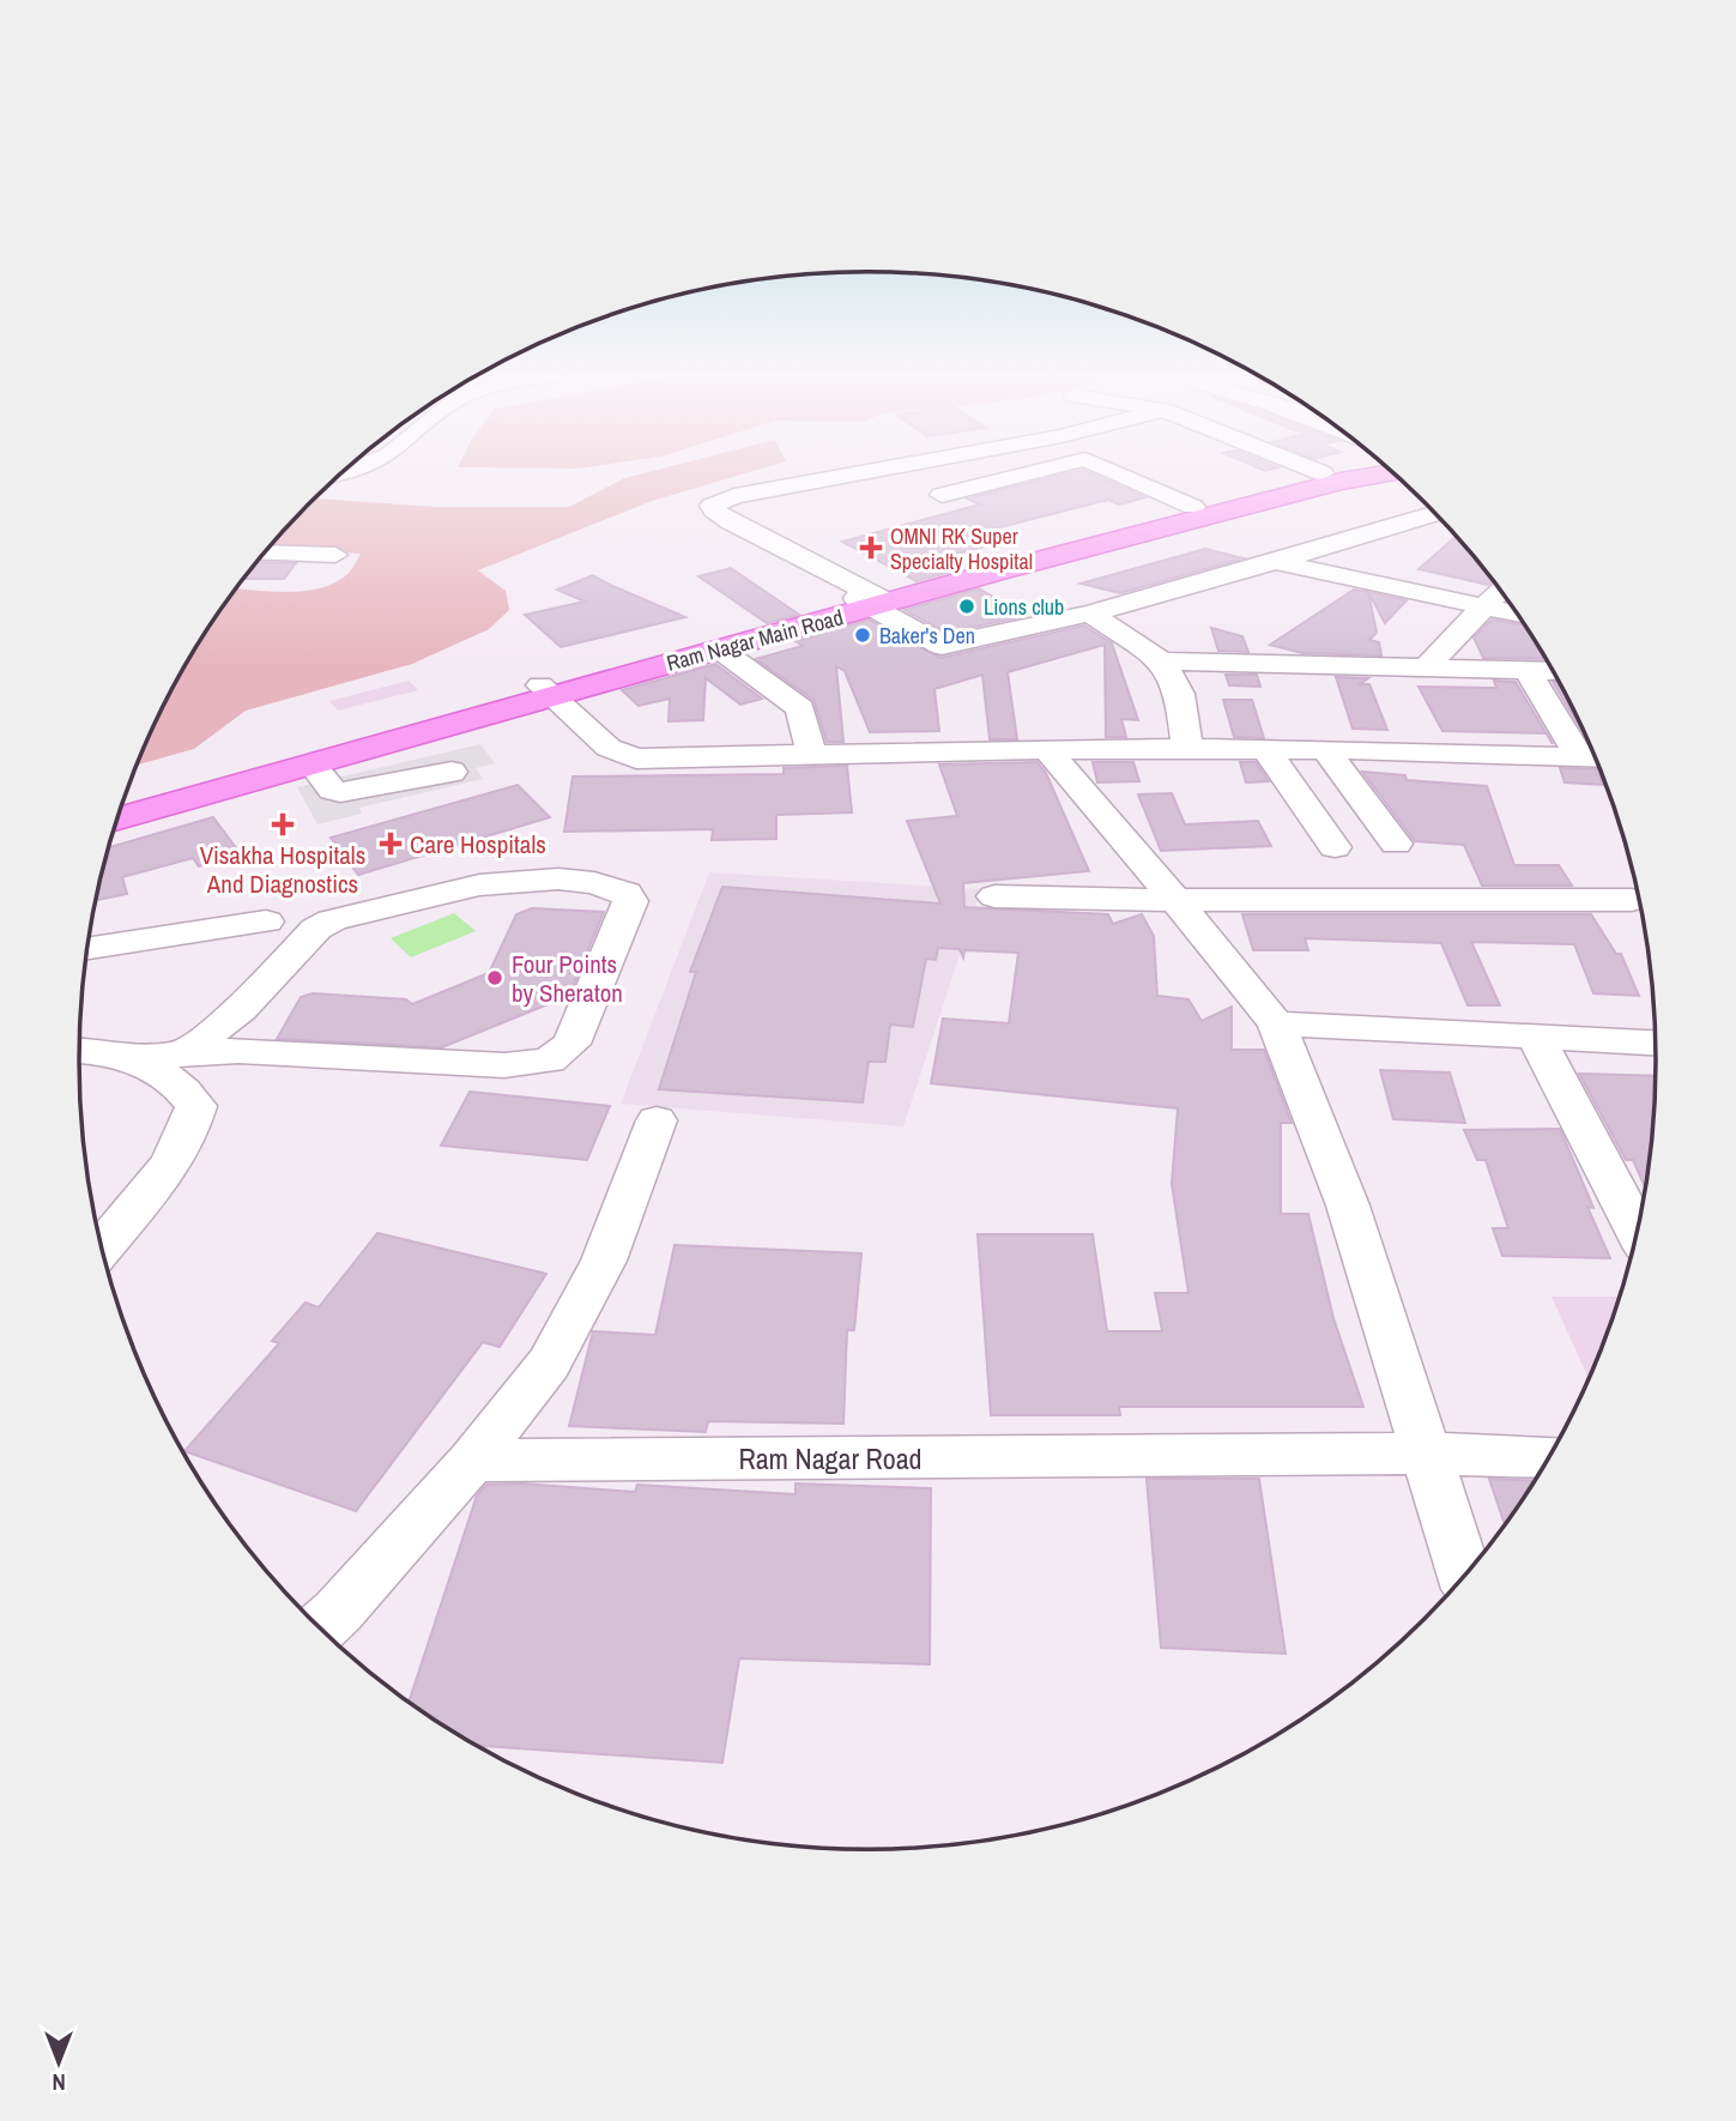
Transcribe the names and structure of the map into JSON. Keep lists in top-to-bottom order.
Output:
{
  "streets": {
    "main road": ["Ram Nagar Main Road"],
    "street": ["Ram Nagar Road"]
  },
  "places": {
    "health": ["OMNI RK Super Specialty Hospital", "Visakha Hospitals And Diagnostics", "Care Hospitals"],
    "other": ["Lions club", "Baker's Den", "Four Points by Sheraton"]
  },
  "north": "bottom"
}
